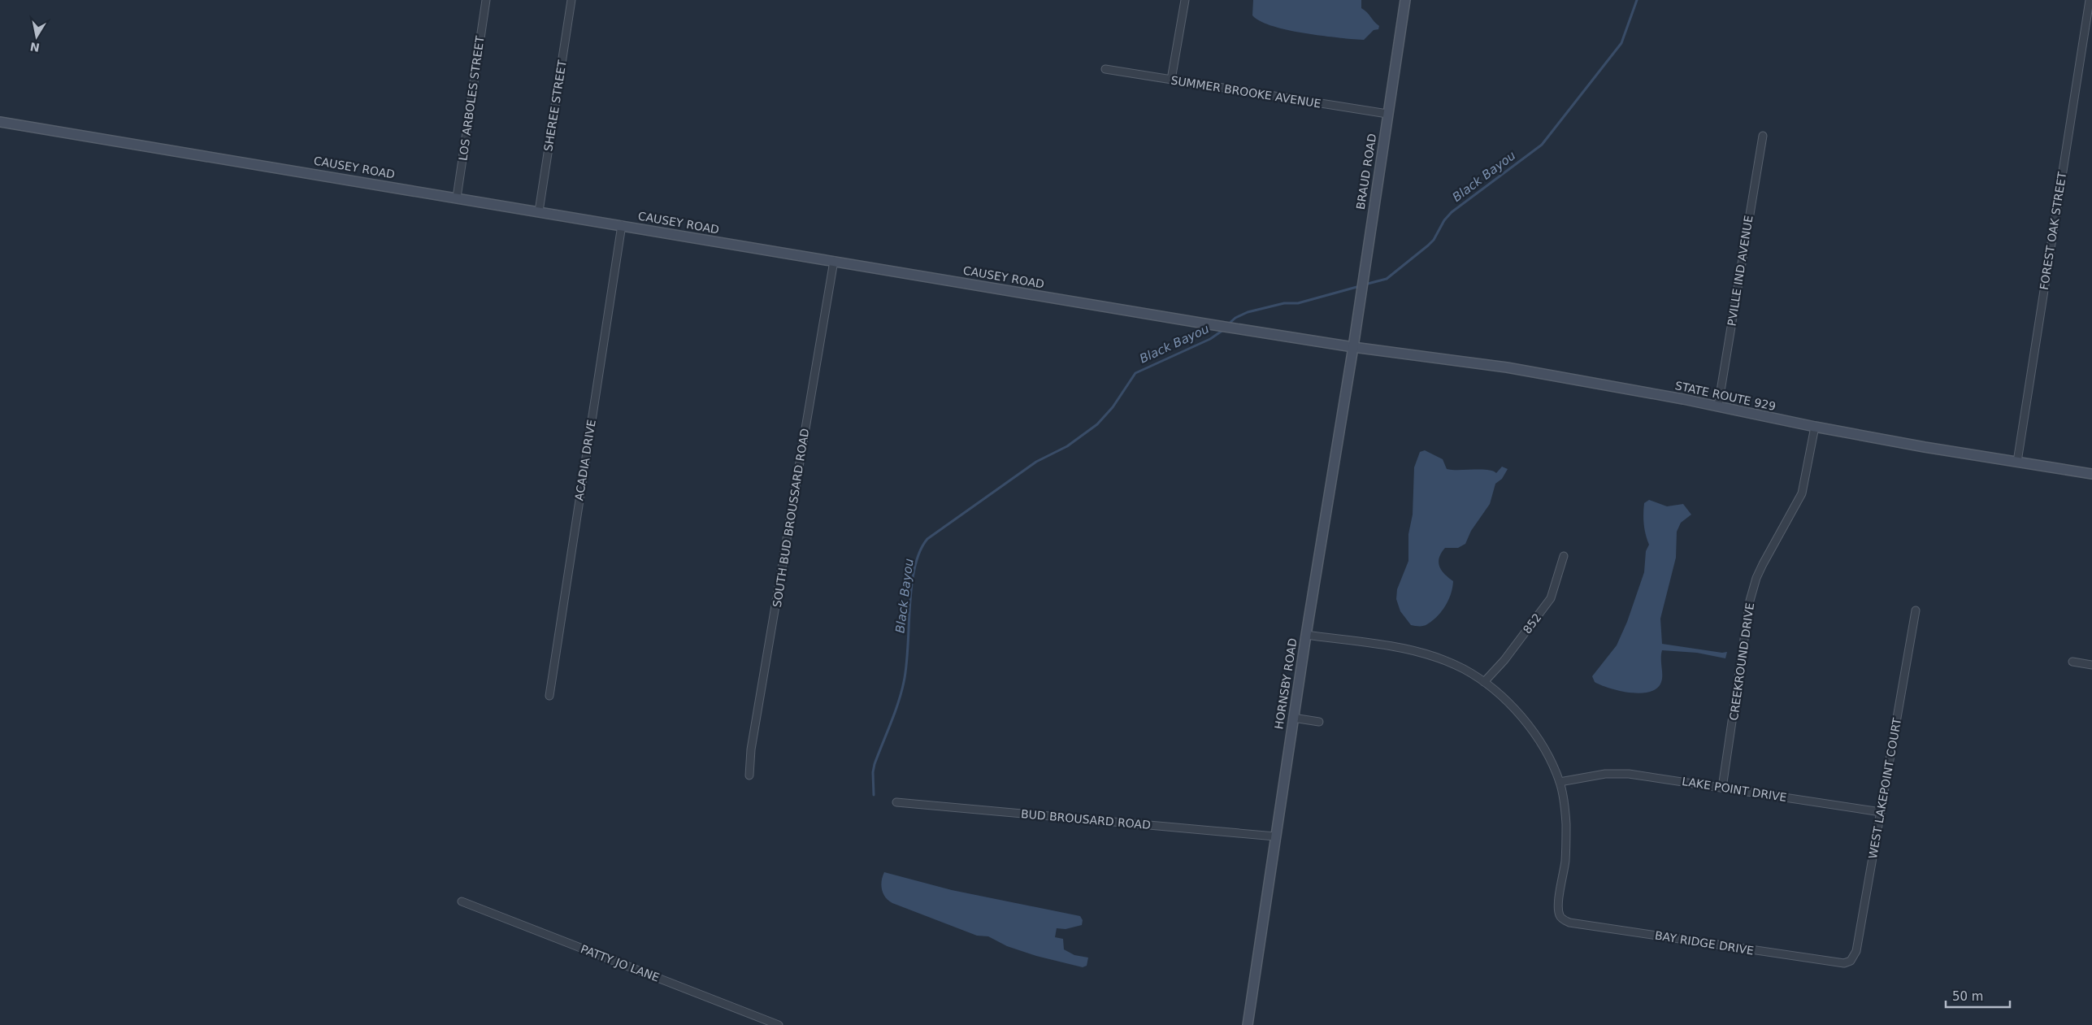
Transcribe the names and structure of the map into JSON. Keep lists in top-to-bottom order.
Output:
{
  "streets": {
    "street": [
      "SUMMER BROOKE AVENUE",
      "LOS ARBOLES STREET",
      "SHEREE STREET",
      "CAUSEY ROAD",
      "BRAUD ROAD",
      "FOREST OAK STREET",
      "PVILLE IND AVENUE",
      "STATE ROUTE 929",
      "ACADIA DRIVE",
      "SOUTH BUD BROUSSARD ROAD",
      "852",
      "CREEKROUND DRIVE",
      "HORNSBY ROAD",
      "WEST LAKEPOINT COURT",
      "LAKE POINT DRIVE",
      "BUD BROUSARD ROAD",
      "BAY RIDGE DRIVE",
      "PATTY JO LANE"
    ]
  },
  "crossings": [
    ["SUMMER BROOKE AVENUE", "BRAUD ROAD"],
    ["LOS ARBOLES STREET", "CAUSEY ROAD"],
    ["SHEREE STREET", "CAUSEY ROAD"],
    ["CAUSEY ROAD", "BRAUD ROAD"],
    ["CAUSEY ROAD", "STATE ROUTE 929"],
    ["CAUSEY ROAD", "ACADIA DRIVE"],
    ["CAUSEY ROAD", "SOUTH BUD BROUSSARD ROAD"],
    ["CAUSEY ROAD", "HORNSBY ROAD"],
    ["BRAUD ROAD", "STATE ROUTE 929"],
    ["BRAUD ROAD", "HORNSBY ROAD"],
    ["FOREST OAK STREET", "STATE ROUTE 929"],
    ["PVILLE IND AVENUE", "STATE ROUTE 929"],
    ["STATE ROUTE 929", "CREEKROUND DRIVE"],
    ["STATE ROUTE 929", "HORNSBY ROAD"],
    ["CREEKROUND DRIVE", "LAKE POINT DRIVE"],
    ["HORNSBY ROAD", "BUD BROUSARD ROAD"],
    ["WEST LAKEPOINT COURT", "LAKE POINT DRIVE"],
    ["WEST LAKEPOINT COURT", "BAY RIDGE DRIVE"],
    ["LAKE POINT DRIVE", "BAY RIDGE DRIVE"]
  ],
  "water": ["Black Bayou"],
  "scale_bar": "50 m",
  "north": "bottom"
}
